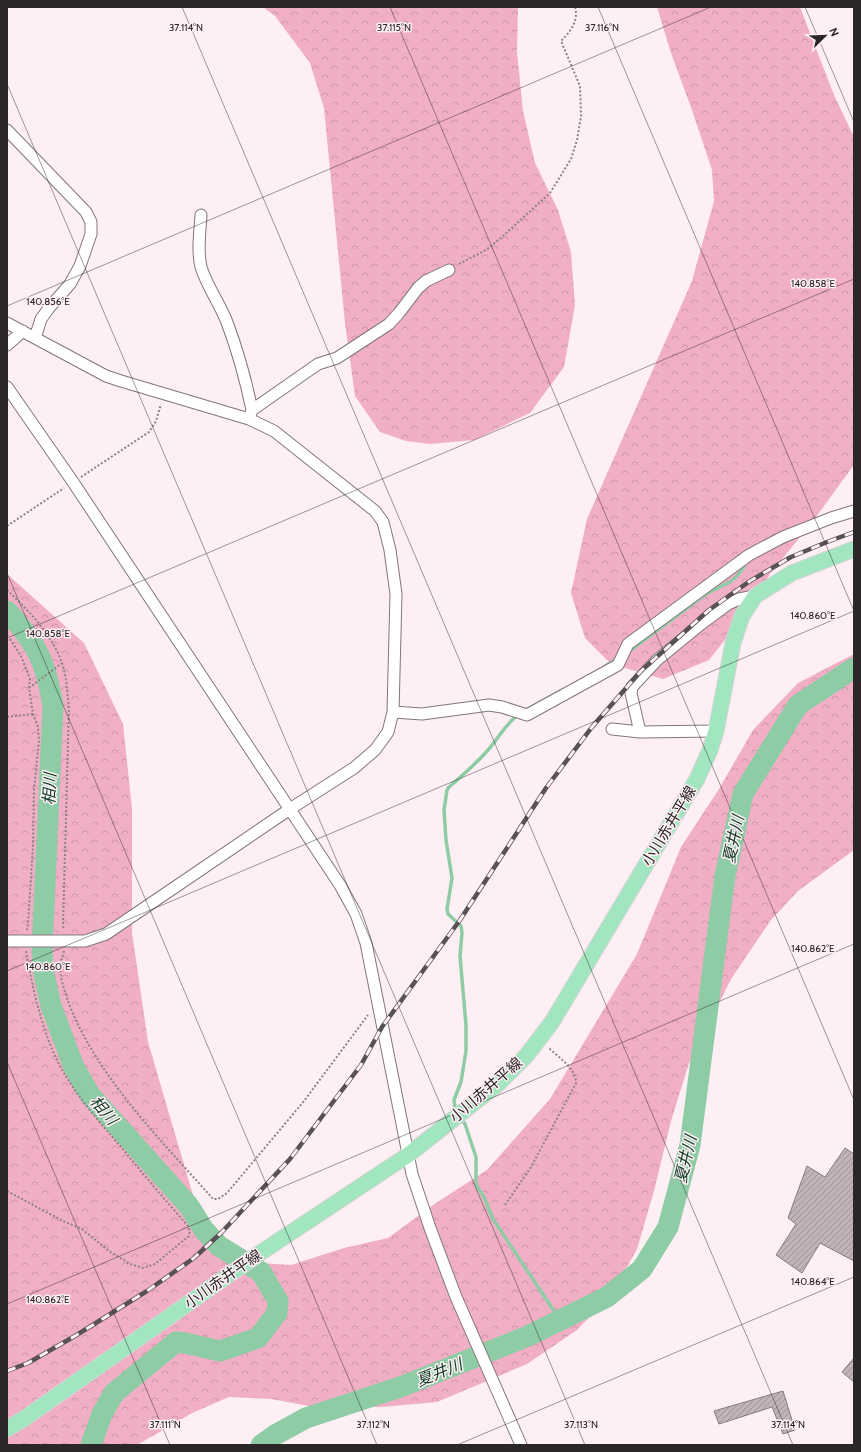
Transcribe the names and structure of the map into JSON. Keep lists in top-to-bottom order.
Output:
{
  "streets": {
    "main road": ["小川赤井平線"]
  },
  "water": ["相川", "夏井川"],
  "north": "top right",
  "coordinates": [
    "37.114°N",
    "37.115°N",
    "37.116°N",
    "140.858°E",
    "140.856°E",
    "140.860°E",
    "140.862°E",
    "140.864°E",
    "37.111°N",
    "37.112°N",
    "37.113°N"
  ]
}
